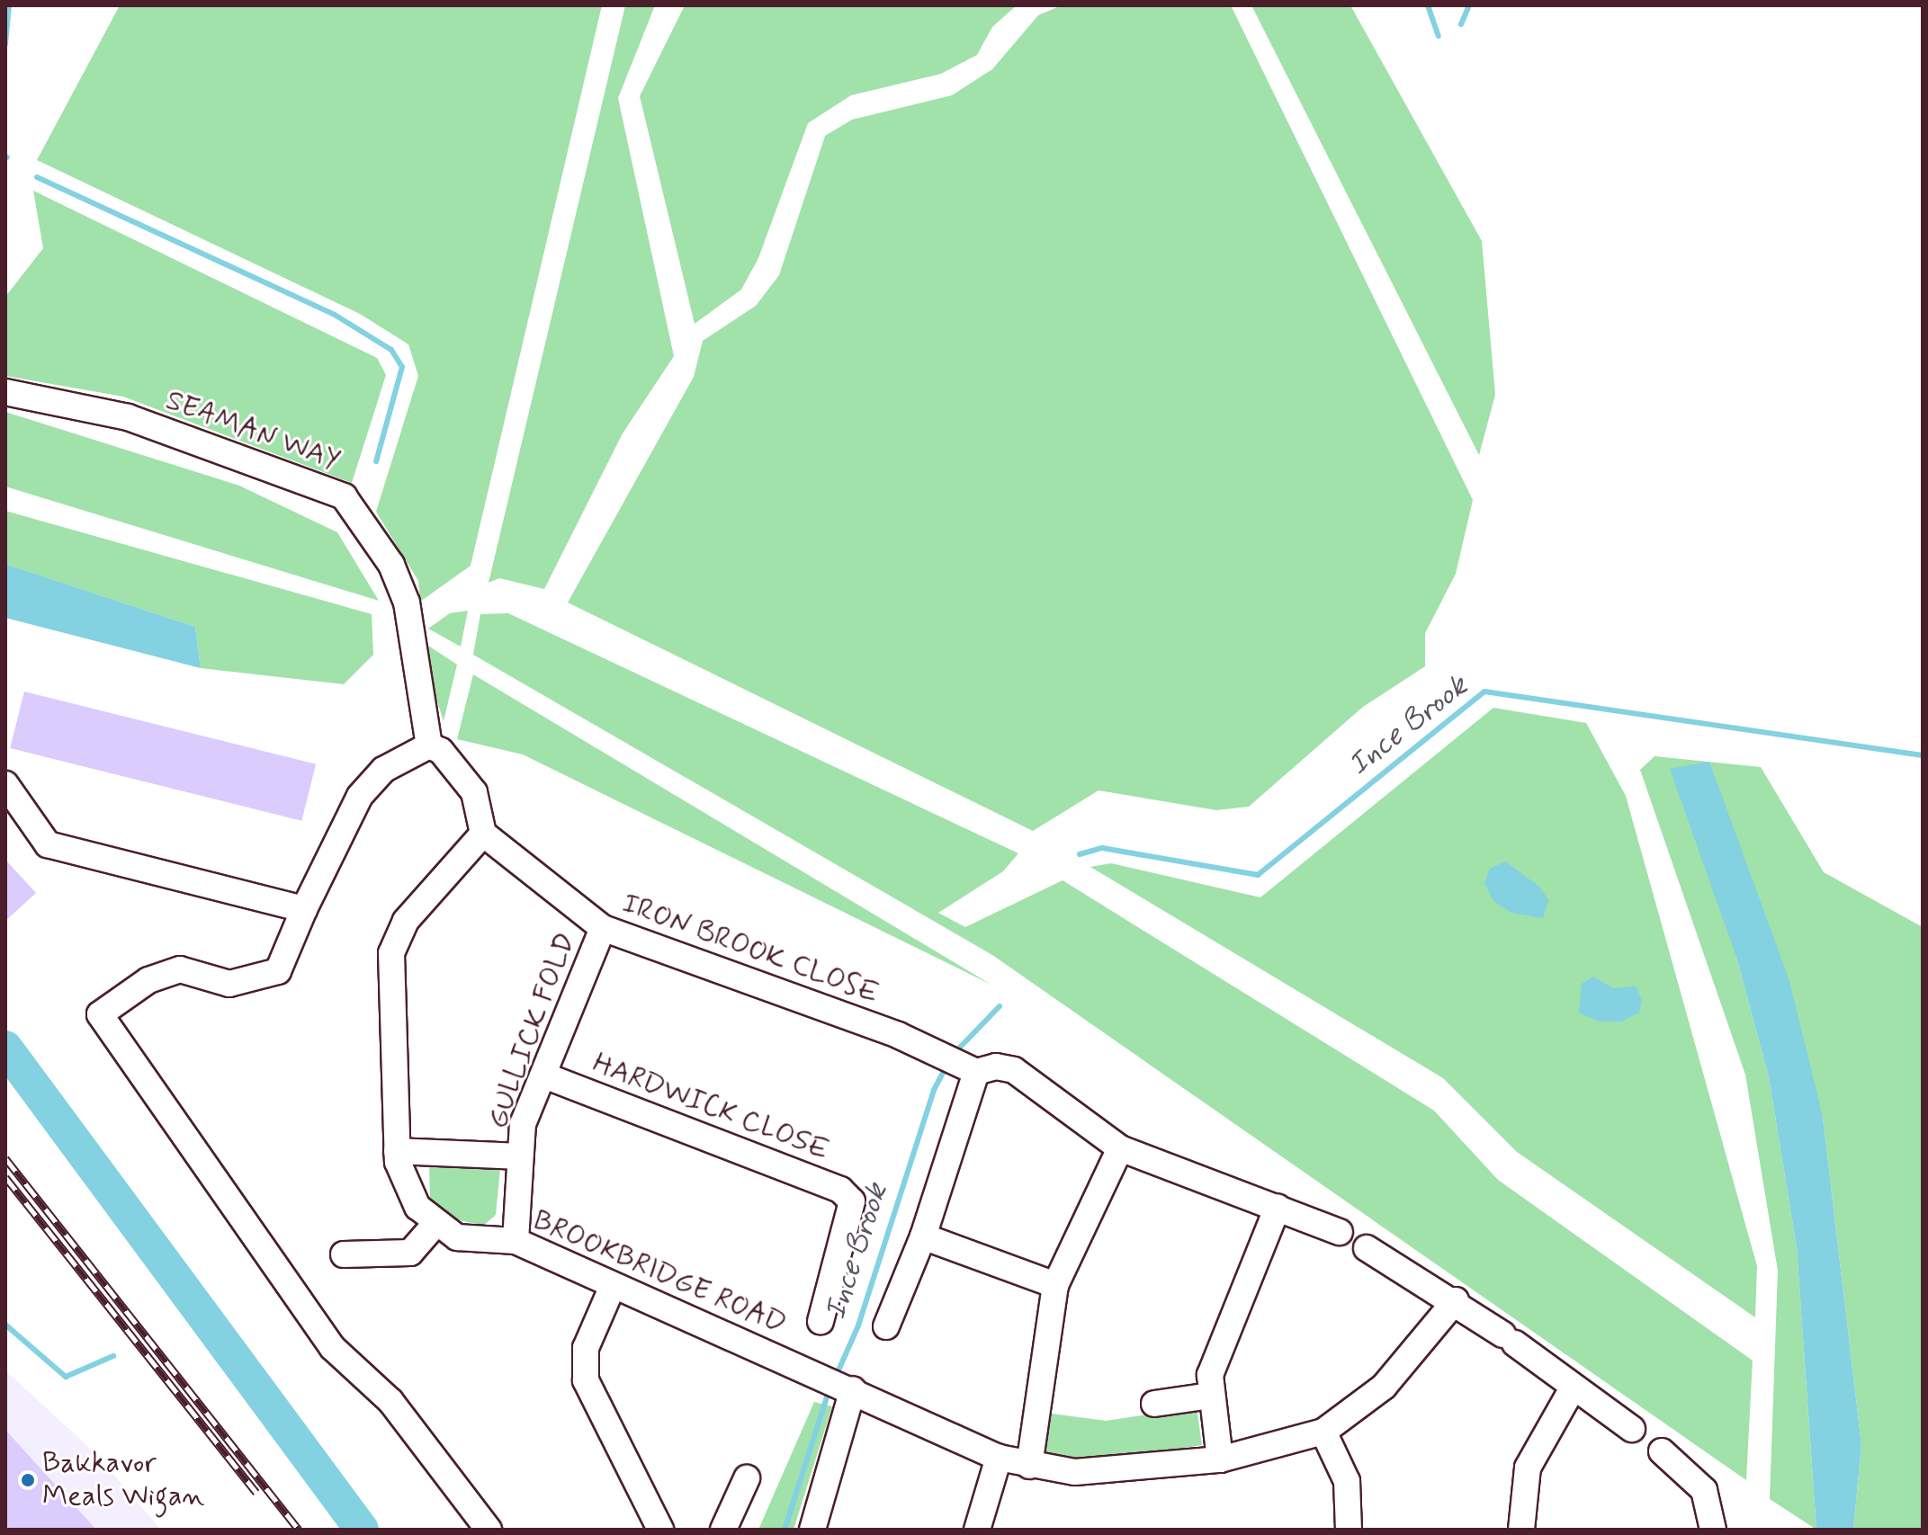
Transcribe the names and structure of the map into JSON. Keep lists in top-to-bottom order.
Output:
{
  "streets": {
    "street": [
      "SEAMAN WAY",
      "IRON BROOK CLOSE",
      "GULLICK FOLD",
      "HARDWICK CLOSE",
      "BROOKBRIDGE ROAD"
    ]
  },
  "crossings": [
    ["IRON BROOK CLOSE", "GULLICK FOLD"],
    ["IRON BROOK CLOSE", "BROOKBRIDGE ROAD"],
    ["GULLICK FOLD", "HARDWICK CLOSE"],
    ["GULLICK FOLD", "BROOKBRIDGE ROAD"]
  ],
  "water": ["Ince Brook"],
  "places": ["Bakkavor Meals Wigan"]
}
